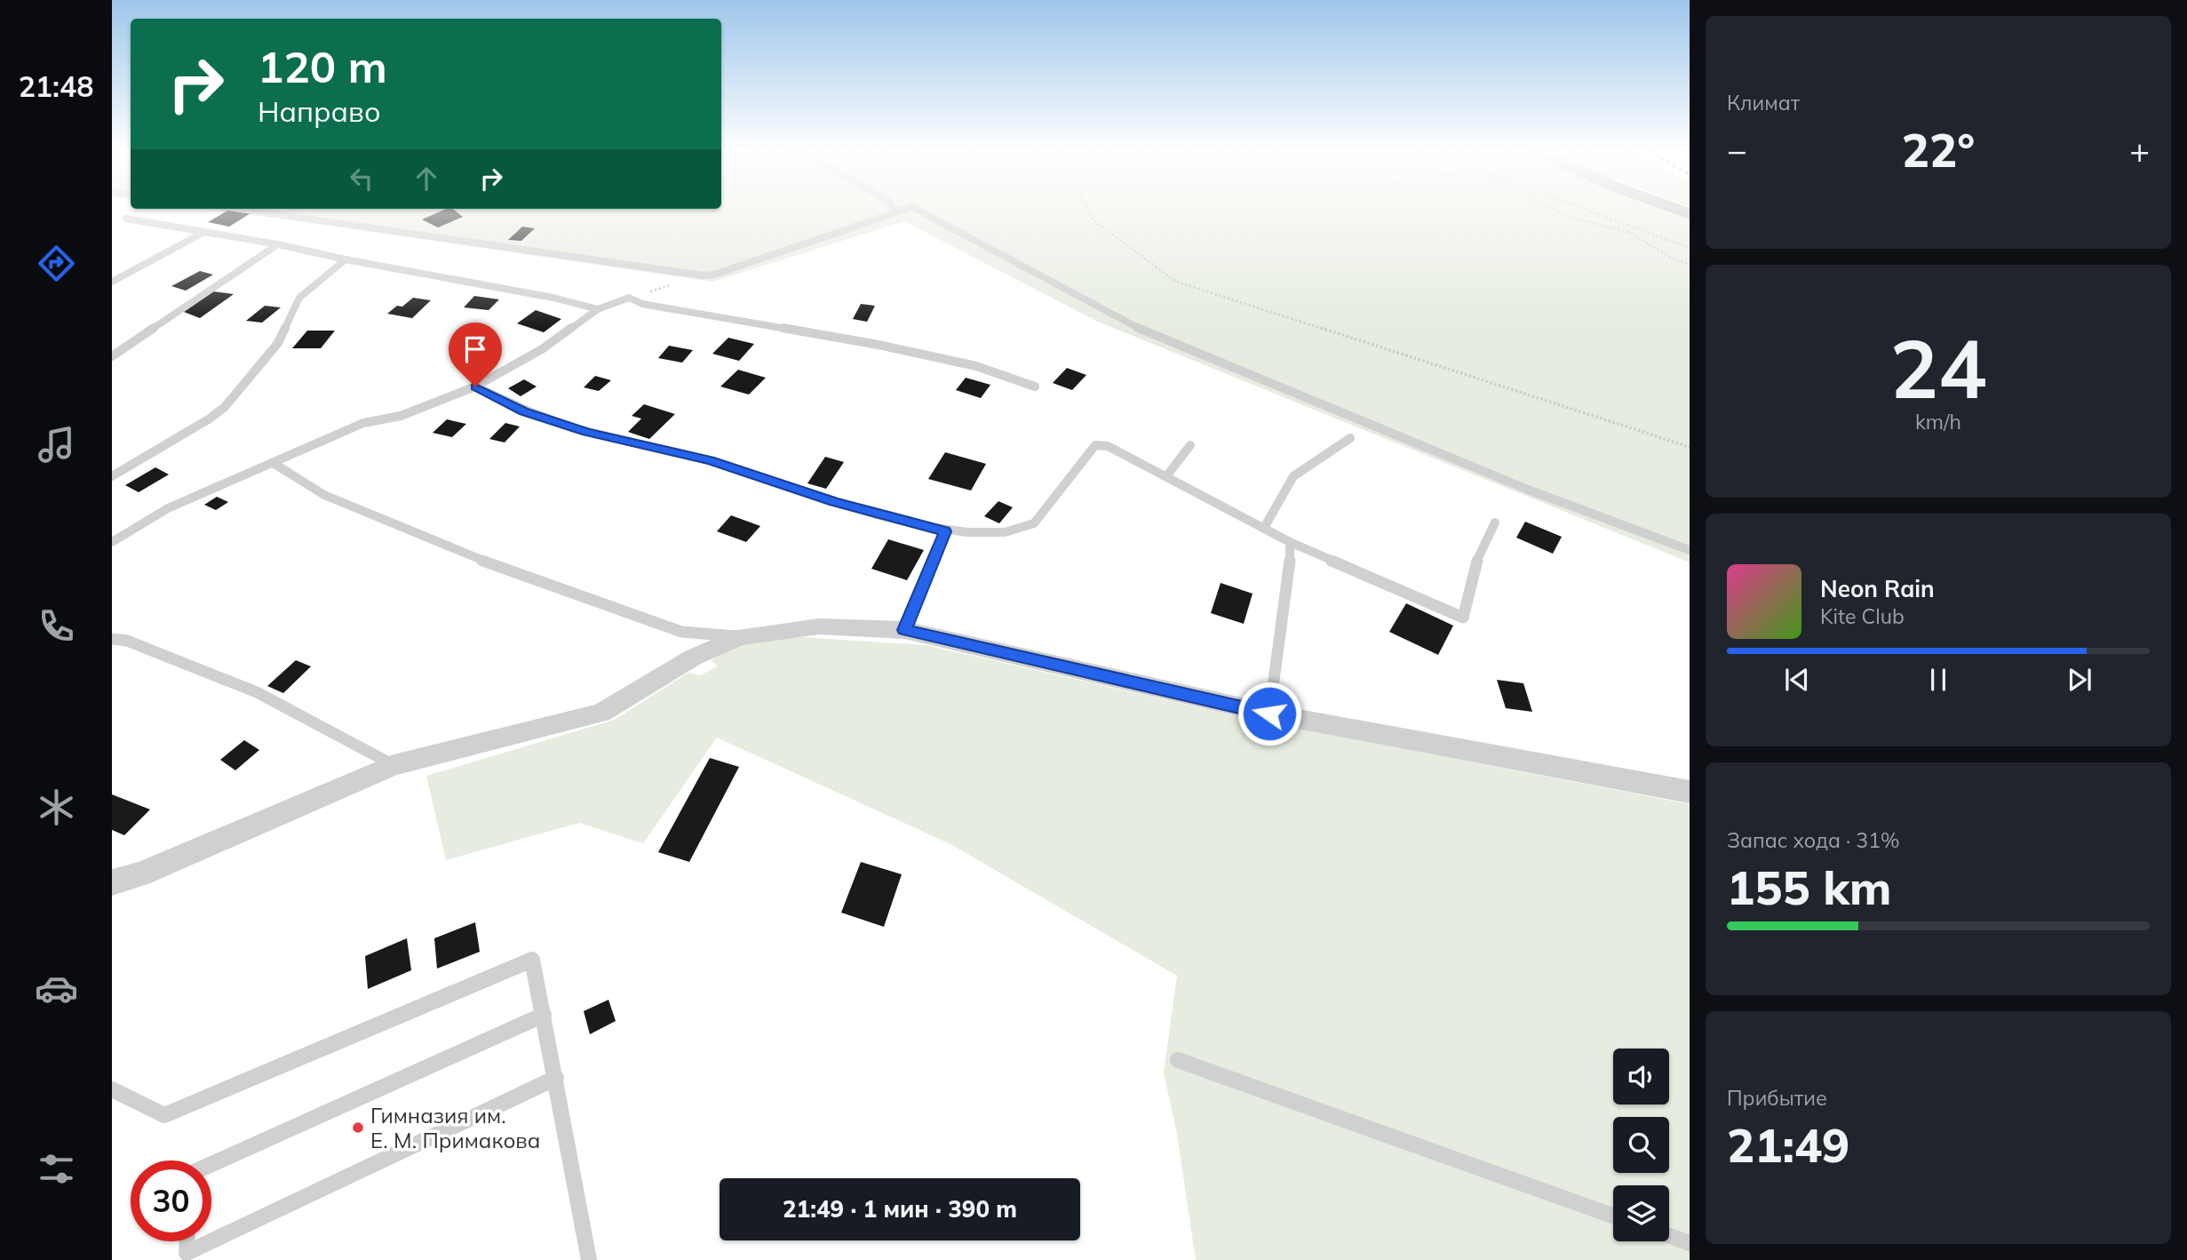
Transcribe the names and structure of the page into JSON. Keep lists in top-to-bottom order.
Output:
{
  "places": ["Гимназия им. Е. М. Примакова"],
  "page": {
    "tabs": "21:48",
    "tile": [
      "Климат",
      ["24", "km/h"],
      ["Запас хода · 31%", "155 km"],
      ["Прибытие", "21:49"]
    ],
    "turn": ["120 m", "Направо"],
    "heat": ["−", "22°", "+"],
    "song": ["Neon Rain", "Kite Club"],
    "limit": "30",
    "trip": "21:49 · 1 мин · 390 m"
  }
}
